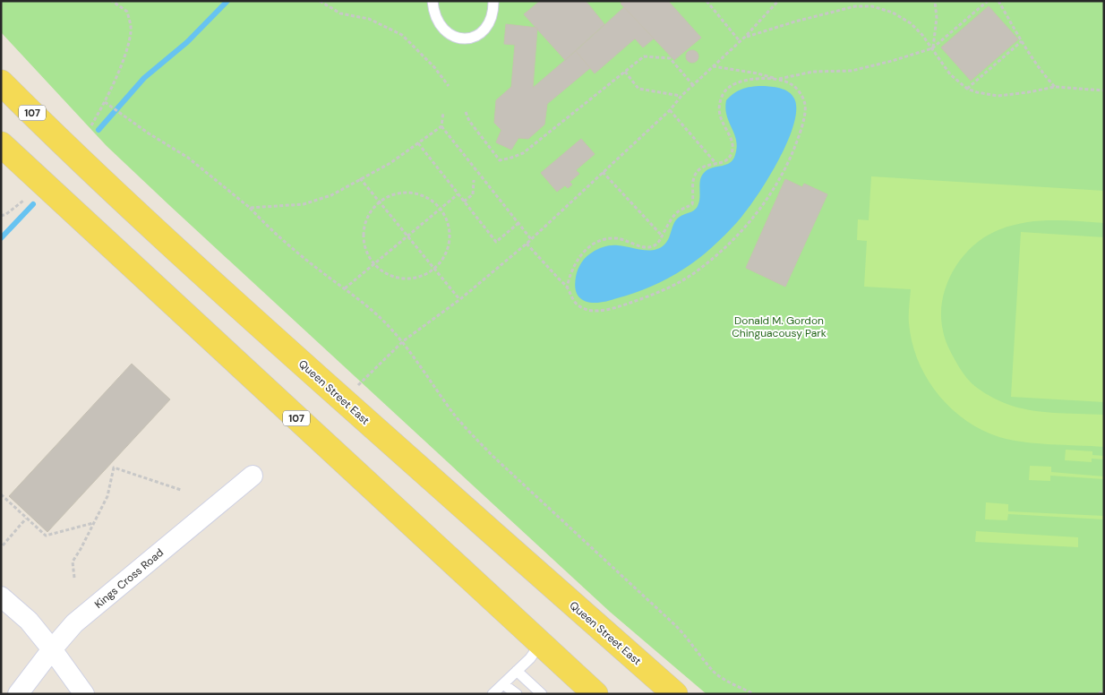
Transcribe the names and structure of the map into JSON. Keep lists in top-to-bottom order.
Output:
{
  "streets": {
    "main road": ["107", "Queen Street East"],
    "street": ["Kings Cross Road"]
  },
  "parks": ["Donald M. Gordon Chinguacousy Park"]
}
